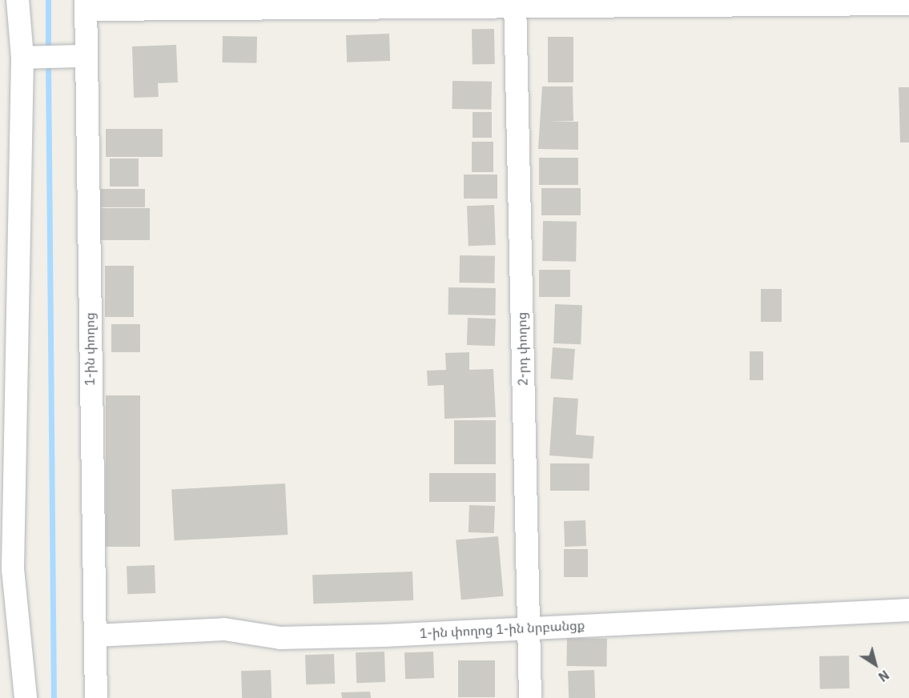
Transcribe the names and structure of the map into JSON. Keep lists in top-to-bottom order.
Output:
{
  "streets": {
    "street": ["1-ին փողոց", "2-րդ փողոց", "1-ին փողոց 1-ին նրբանցք"]
  },
  "crossings": [
    ["1-ին փողոց", "1-ին փողոց 1-ին նրբանցք"],
    ["2-րդ փողոց", "1-ին փողոց 1-ին նրբանցք"]
  ],
  "north": "bottom right"
}
